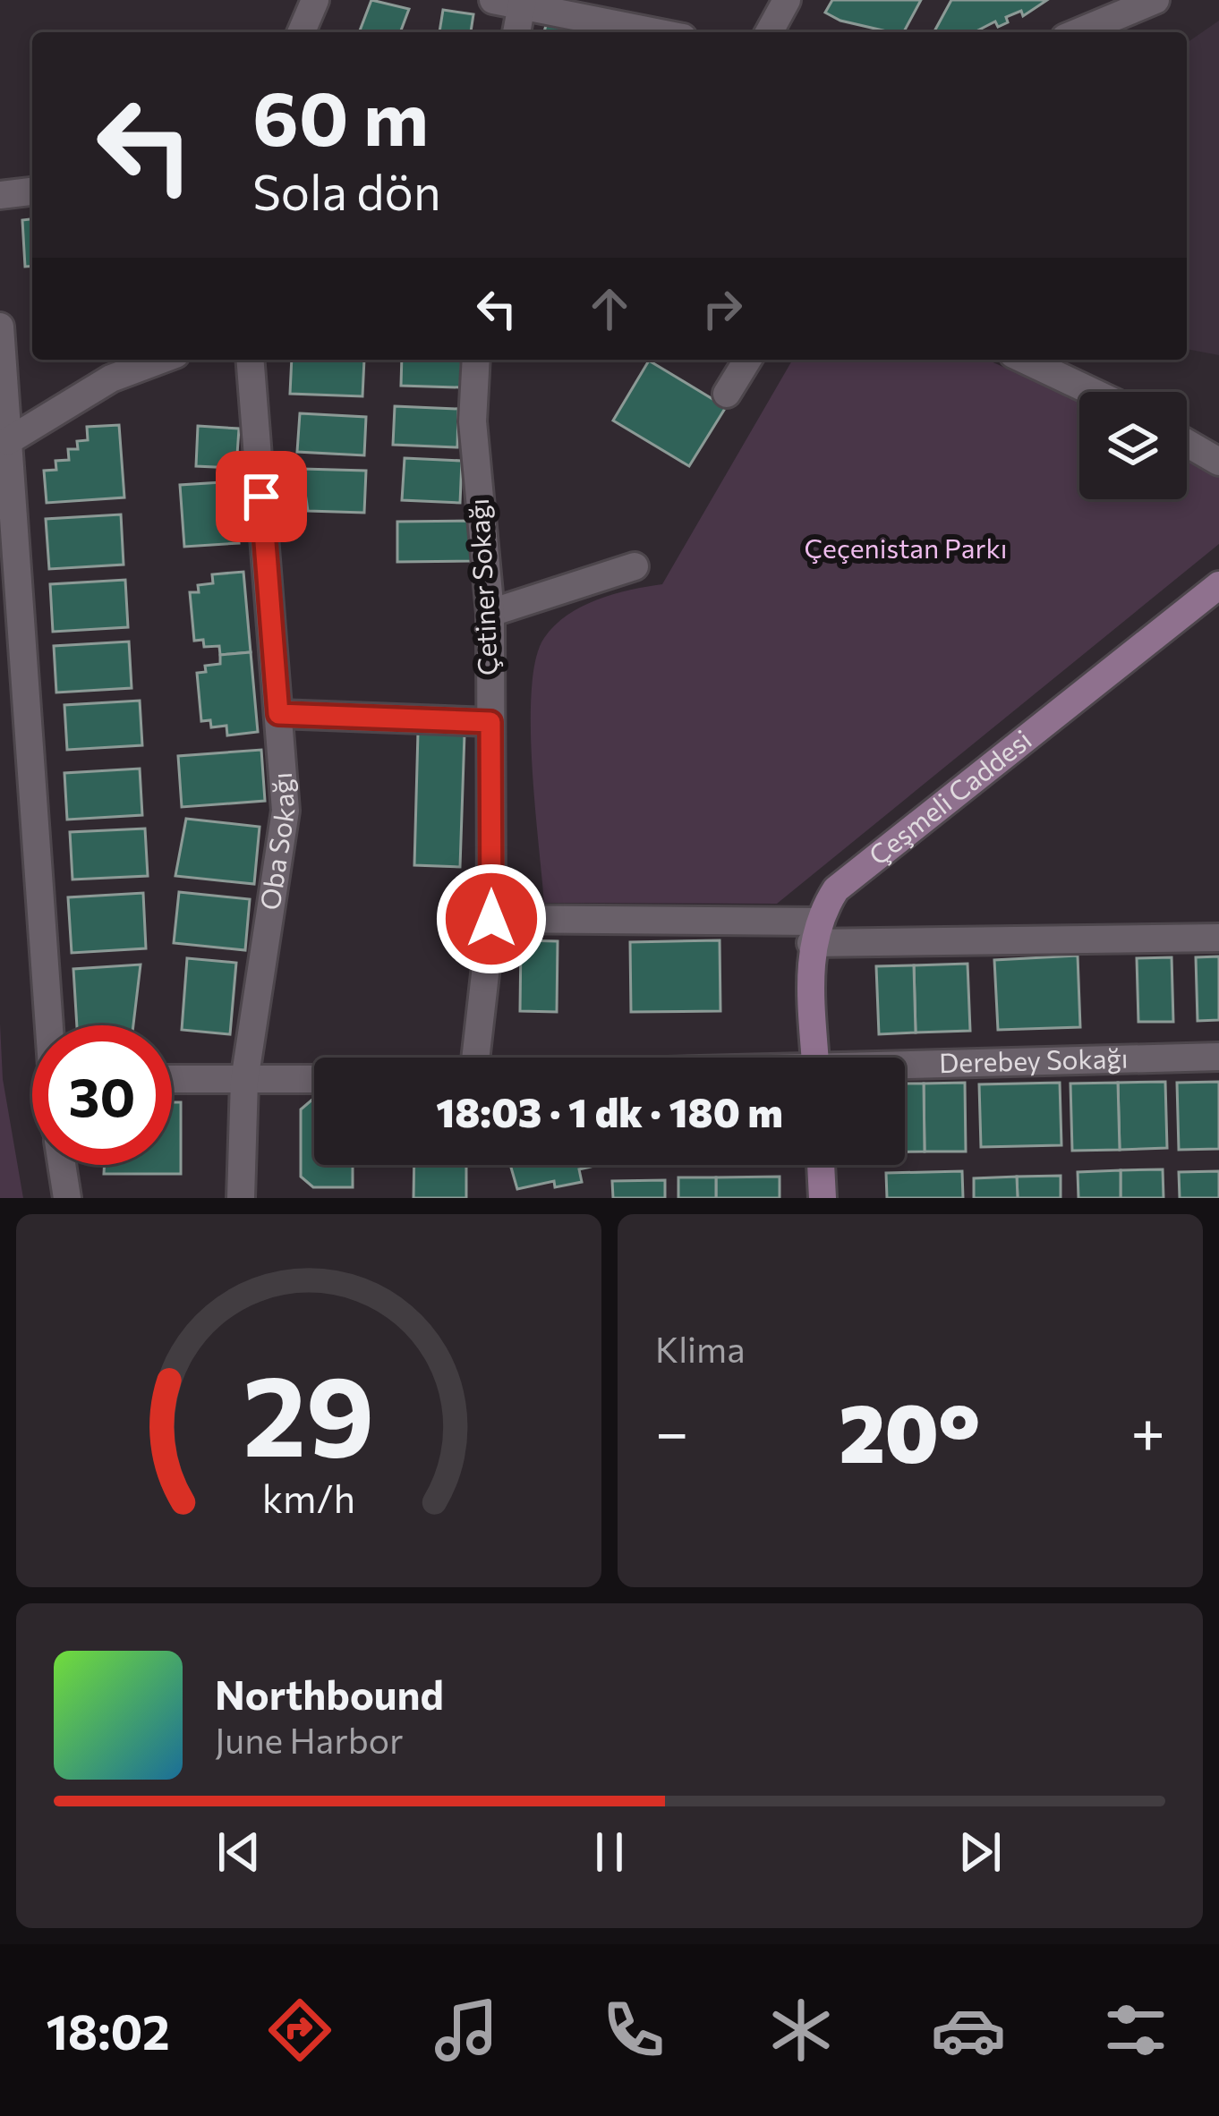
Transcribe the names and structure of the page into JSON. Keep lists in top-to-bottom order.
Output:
{
  "streets": {
    "street": [
      "Çetiner Sokağı",
      "Çeşmeli Caddesi",
      "Oba Sokağı",
      "Derebey Sokağı"
    ]
  },
  "parks": ["Çeçenistan Parkı"],
  "page": {
    "turn": ["60 m", "Sola dön"],
    "limit": "30",
    "trip": "18:03 · 1 dk · 180 m",
    "tile": "Klima",
    "heat": ["−", "20°", "+"],
    "song": ["Northbound", "June Harbor"],
    "tabs": "18:02",
    "gauge": ["29", "km/h"]
  }
}
